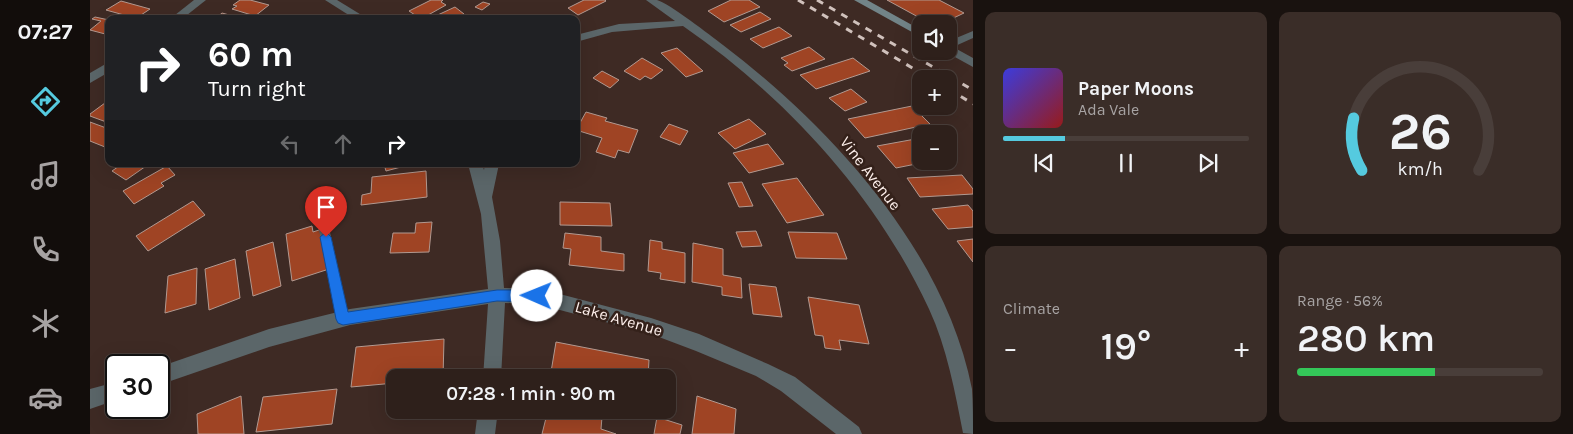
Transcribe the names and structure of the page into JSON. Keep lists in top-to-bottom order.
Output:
{
  "streets": {
    "street": ["Vine Avenue", "Lake Avenue"]
  },
  "page": {
    "tabs": "07:27",
    "map_buttons": ["+", "−"],
    "turn": ["60 m", "Turn right"],
    "song": ["Paper Moons", "Ada Vale"],
    "tile": [
      "Climate",
      ["Range · 56%", "280 km"]
    ],
    "heat": ["−", "19°", "+"],
    "limit": "30",
    "trip": "07:28 · 1 min · 90 m",
    "gauge": ["26", "km/h"]
  }
}
